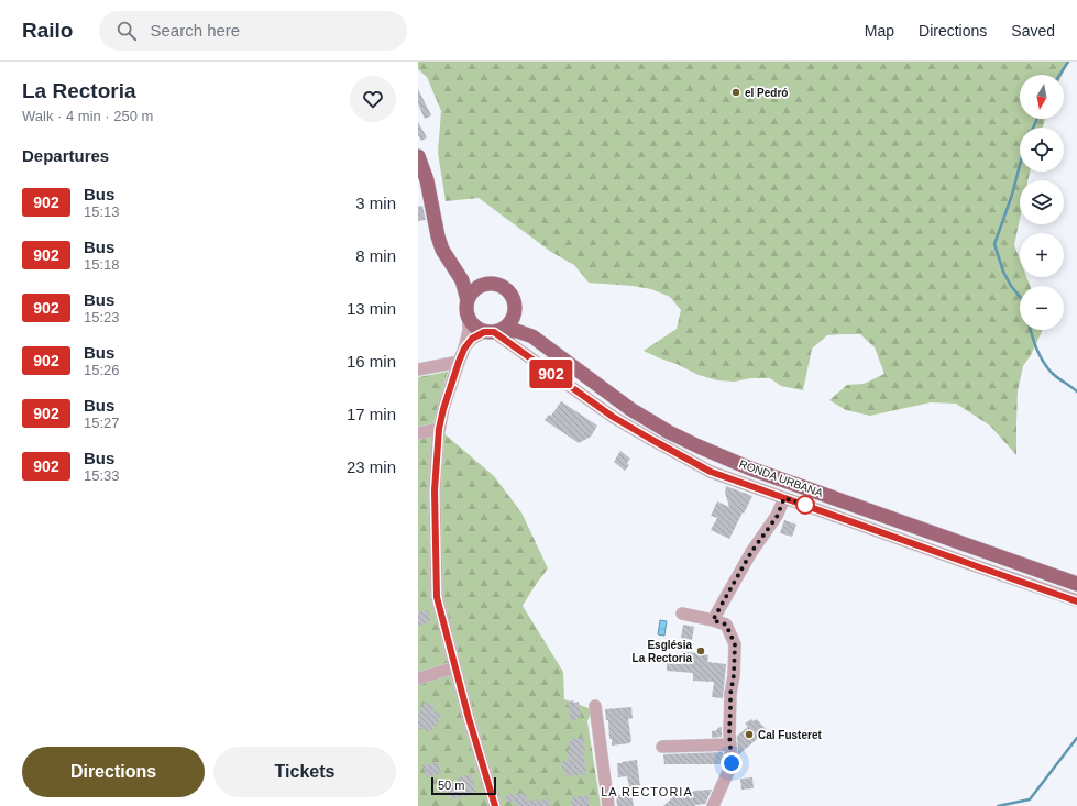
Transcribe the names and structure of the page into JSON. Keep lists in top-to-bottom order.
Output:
{
  "streets": {
    "main road": ["RONDA URBANA"]
  },
  "districts": ["LA RECTORIA"],
  "places": ["el Pedró", "Església La Rectoria", "Cal Fusteret"],
  "lines": ["bus line 902"],
  "scale_bar": "50 m",
  "north": "bottom",
  "page": {
    "header": "Railo",
    "search": "Search here",
    "nav": ["Map", "Directions", "Saved"],
    "heading": [
      ["La Rectoria", "Walk · 4 min · 250 m"],
      "Departures"
    ],
    "on_map": "902",
    "map_buttons": ["+", "−"],
    "list": [
      {
        "mark": "902",
        "name": "Bus",
        "note": "15:13",
        "value": "3 min"
      },
      {
        "mark": "902",
        "name": "Bus",
        "note": "15:18",
        "value": "8 min"
      },
      {
        "mark": "902",
        "name": "Bus",
        "note": "15:23",
        "value": "13 min"
      },
      {
        "mark": "902",
        "name": "Bus",
        "note": "15:26",
        "value": "16 min"
      },
      {
        "mark": "902",
        "name": "Bus",
        "note": "15:27",
        "value": "17 min"
      },
      {
        "mark": "902",
        "name": "Bus",
        "note": "15:33",
        "value": "23 min"
      }
    ],
    "buttons": ["Directions", "Tickets"],
    "scale": "50 m"
  }
}
